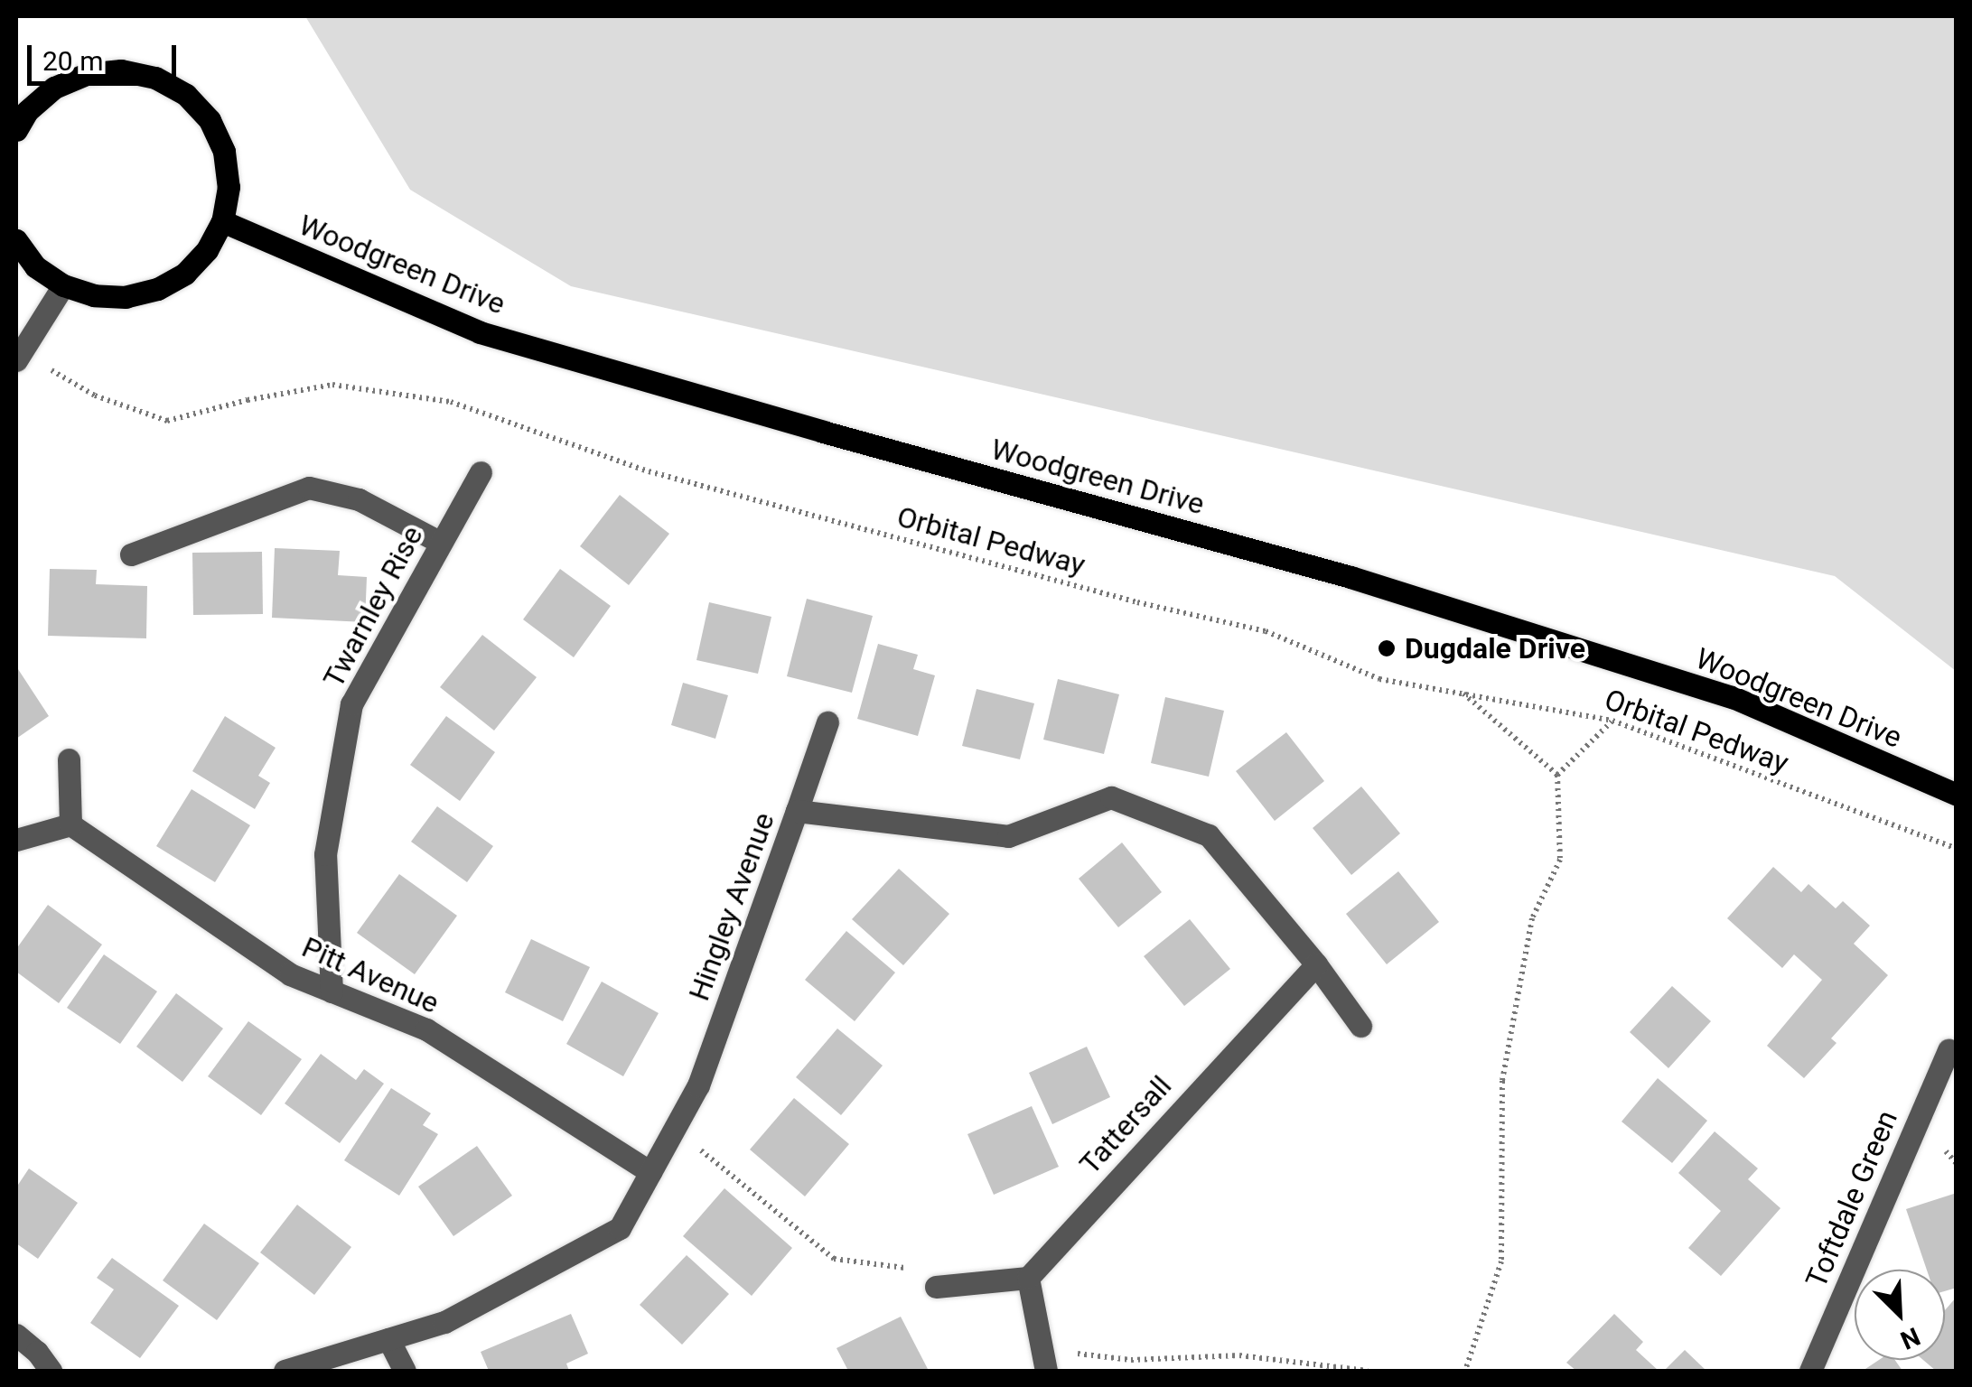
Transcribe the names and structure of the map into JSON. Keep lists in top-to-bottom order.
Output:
{
  "streets": {
    "main road": ["Woodgreen Drive"],
    "street": [
      "Twarnley Rise",
      "Hingley Avenue",
      "Pitt Avenue",
      "Tattersall",
      "Toftdale Green"
    ],
    "path": ["Orbital Pedway"]
  },
  "crossings": [
    ["Twarnley Rise", "Pitt Avenue"],
    ["Hingley Avenue", "Pitt Avenue"],
    ["Hingley Avenue", "Tattersall"]
  ],
  "places": ["Dugdale Drive"],
  "scale_bar": "20 m",
  "north": "bottom right"
}
